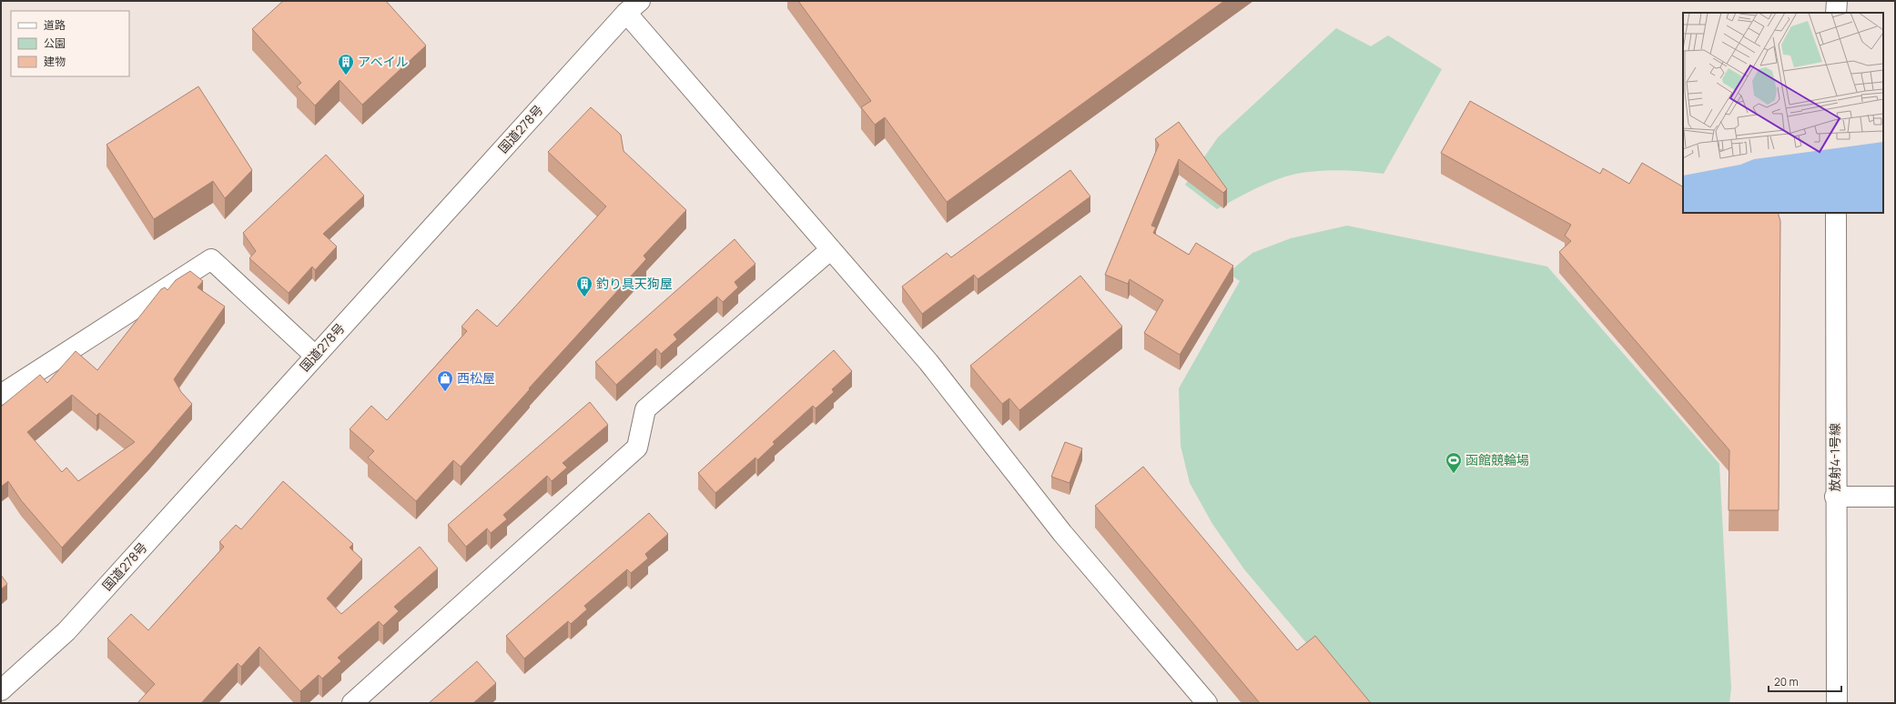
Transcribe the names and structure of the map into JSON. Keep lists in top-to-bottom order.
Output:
{
  "streets": {
    "main road": ["国道278号", "放射4-1号線"]
  },
  "places": {
    "building": ["アベイル", "釣り具天狗屋"],
    "shop": ["西松屋"],
    "sports": ["函館競輪場"]
  },
  "legend": ["道路", "公園", "建物"],
  "scale_bar": "20 m"
}
